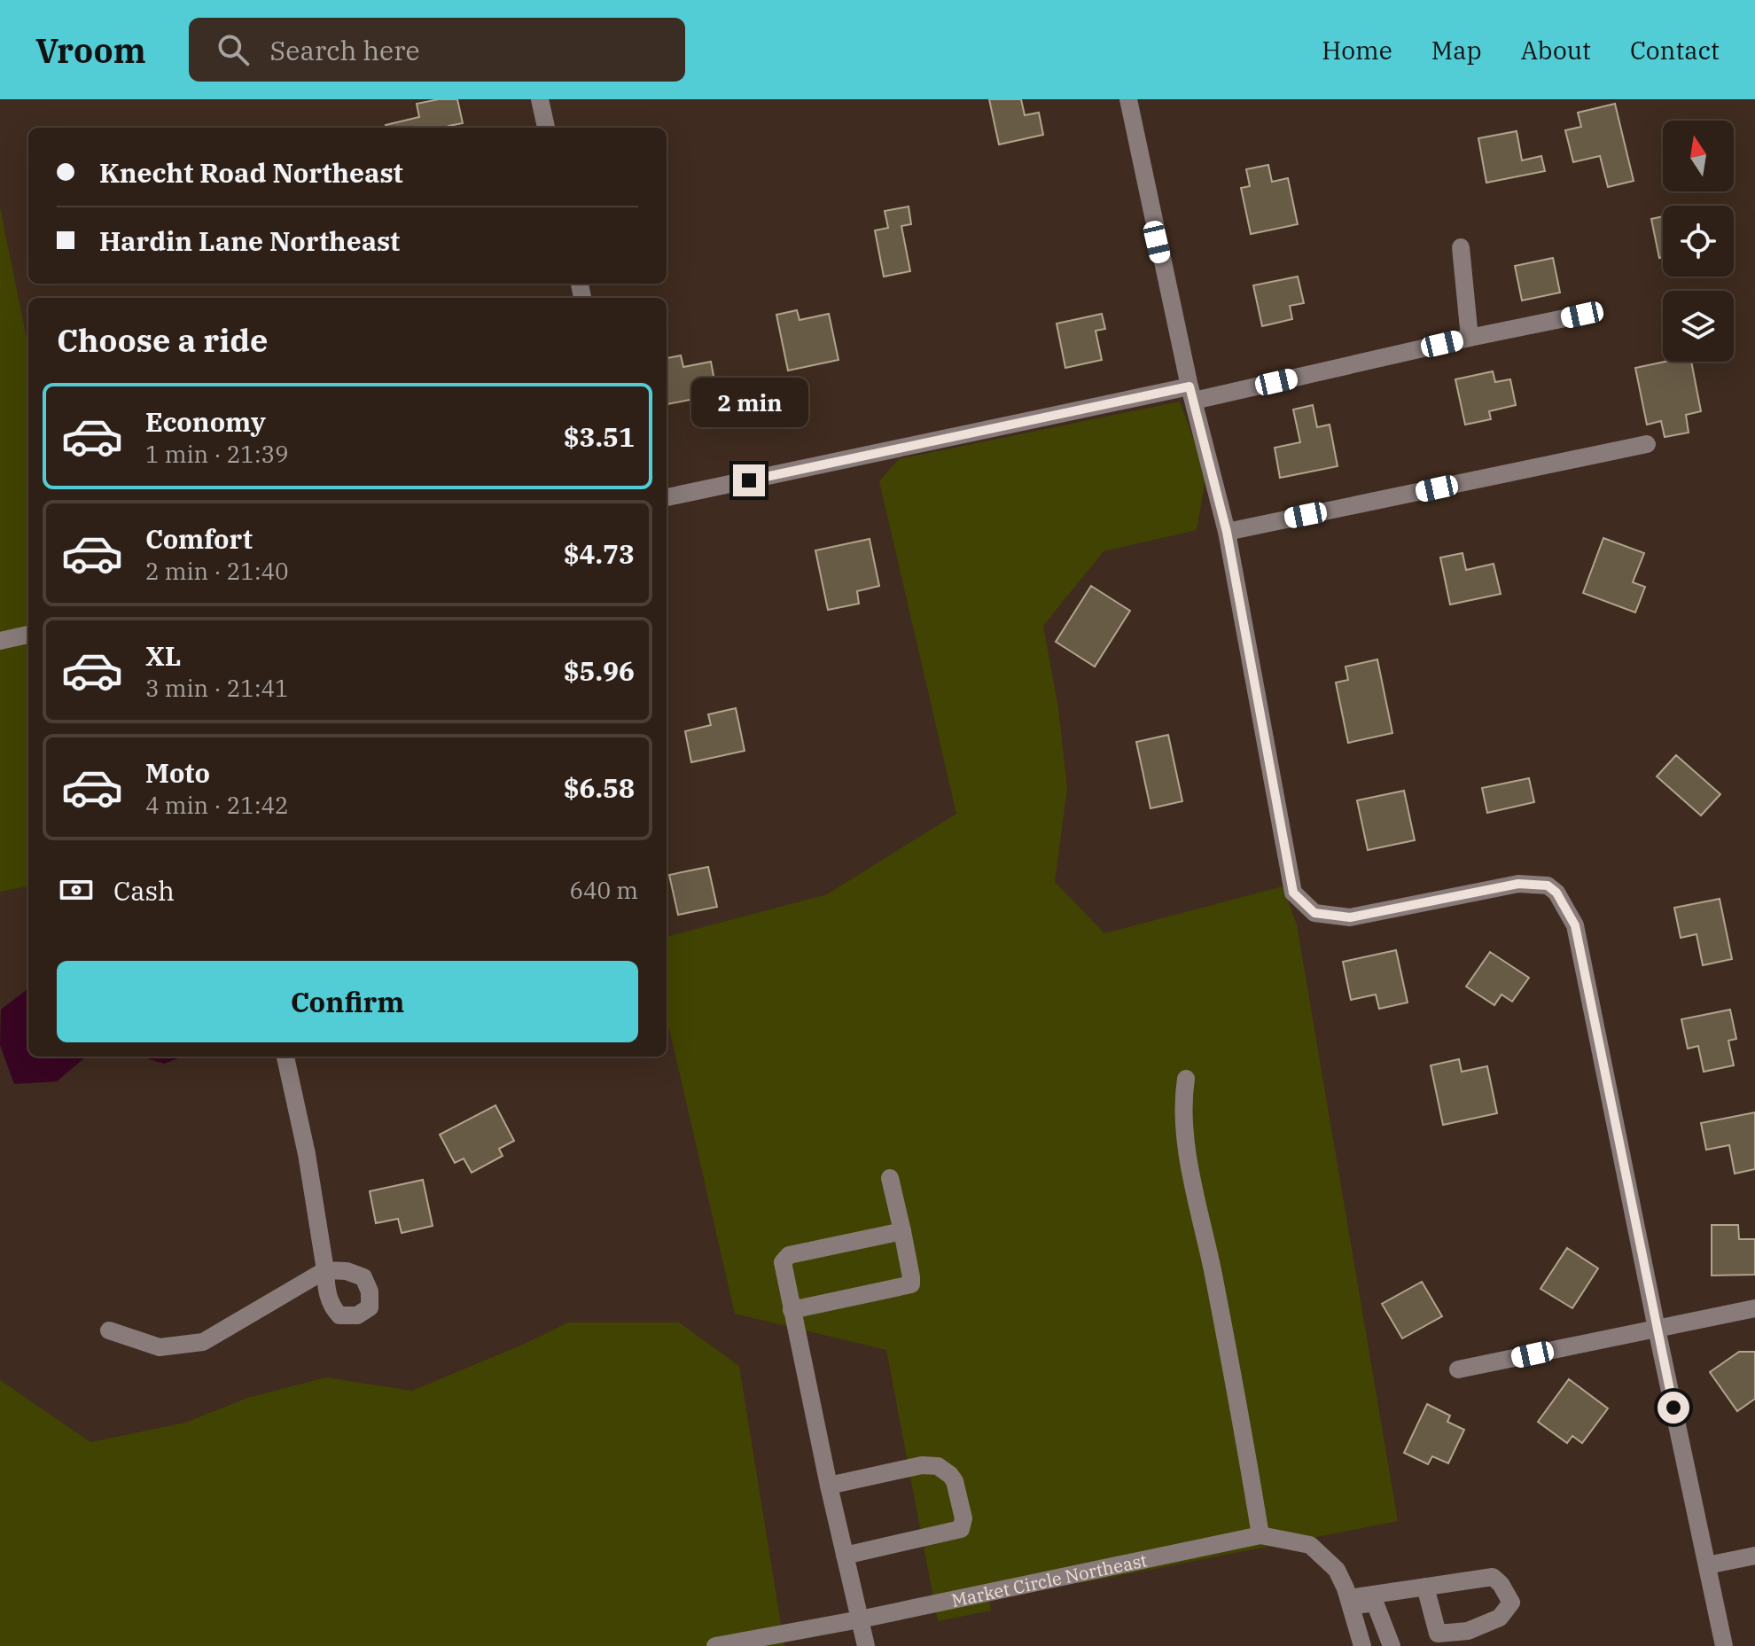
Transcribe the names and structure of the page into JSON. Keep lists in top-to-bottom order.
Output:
{
  "streets": {
    "street": ["Market Circle Northeast"]
  },
  "north": "top",
  "page": {
    "header": "Vroom",
    "search": "Search here",
    "nav": [
      "Home",
      "Map",
      "About",
      "Contact"
    ],
    "banner": ["Knecht Road Northeast", "Hardin Lane Northeast"],
    "heading": "Choose a ride",
    "bubble": "2 min",
    "list": [
      {
        "name": "Economy",
        "note": "1 min · 21:39",
        "value": "$3.51"
      },
      {
        "name": "Comfort",
        "note": "2 min · 21:40",
        "value": "$4.73"
      },
      {
        "name": "XL",
        "note": "3 min · 21:41",
        "value": "$5.96"
      },
      {
        "name": "Moto",
        "note": "4 min · 21:42",
        "value": "$6.58"
      }
    ],
    "pay": ["Cash", "640 m"],
    "buttons": "Confirm"
  }
}
